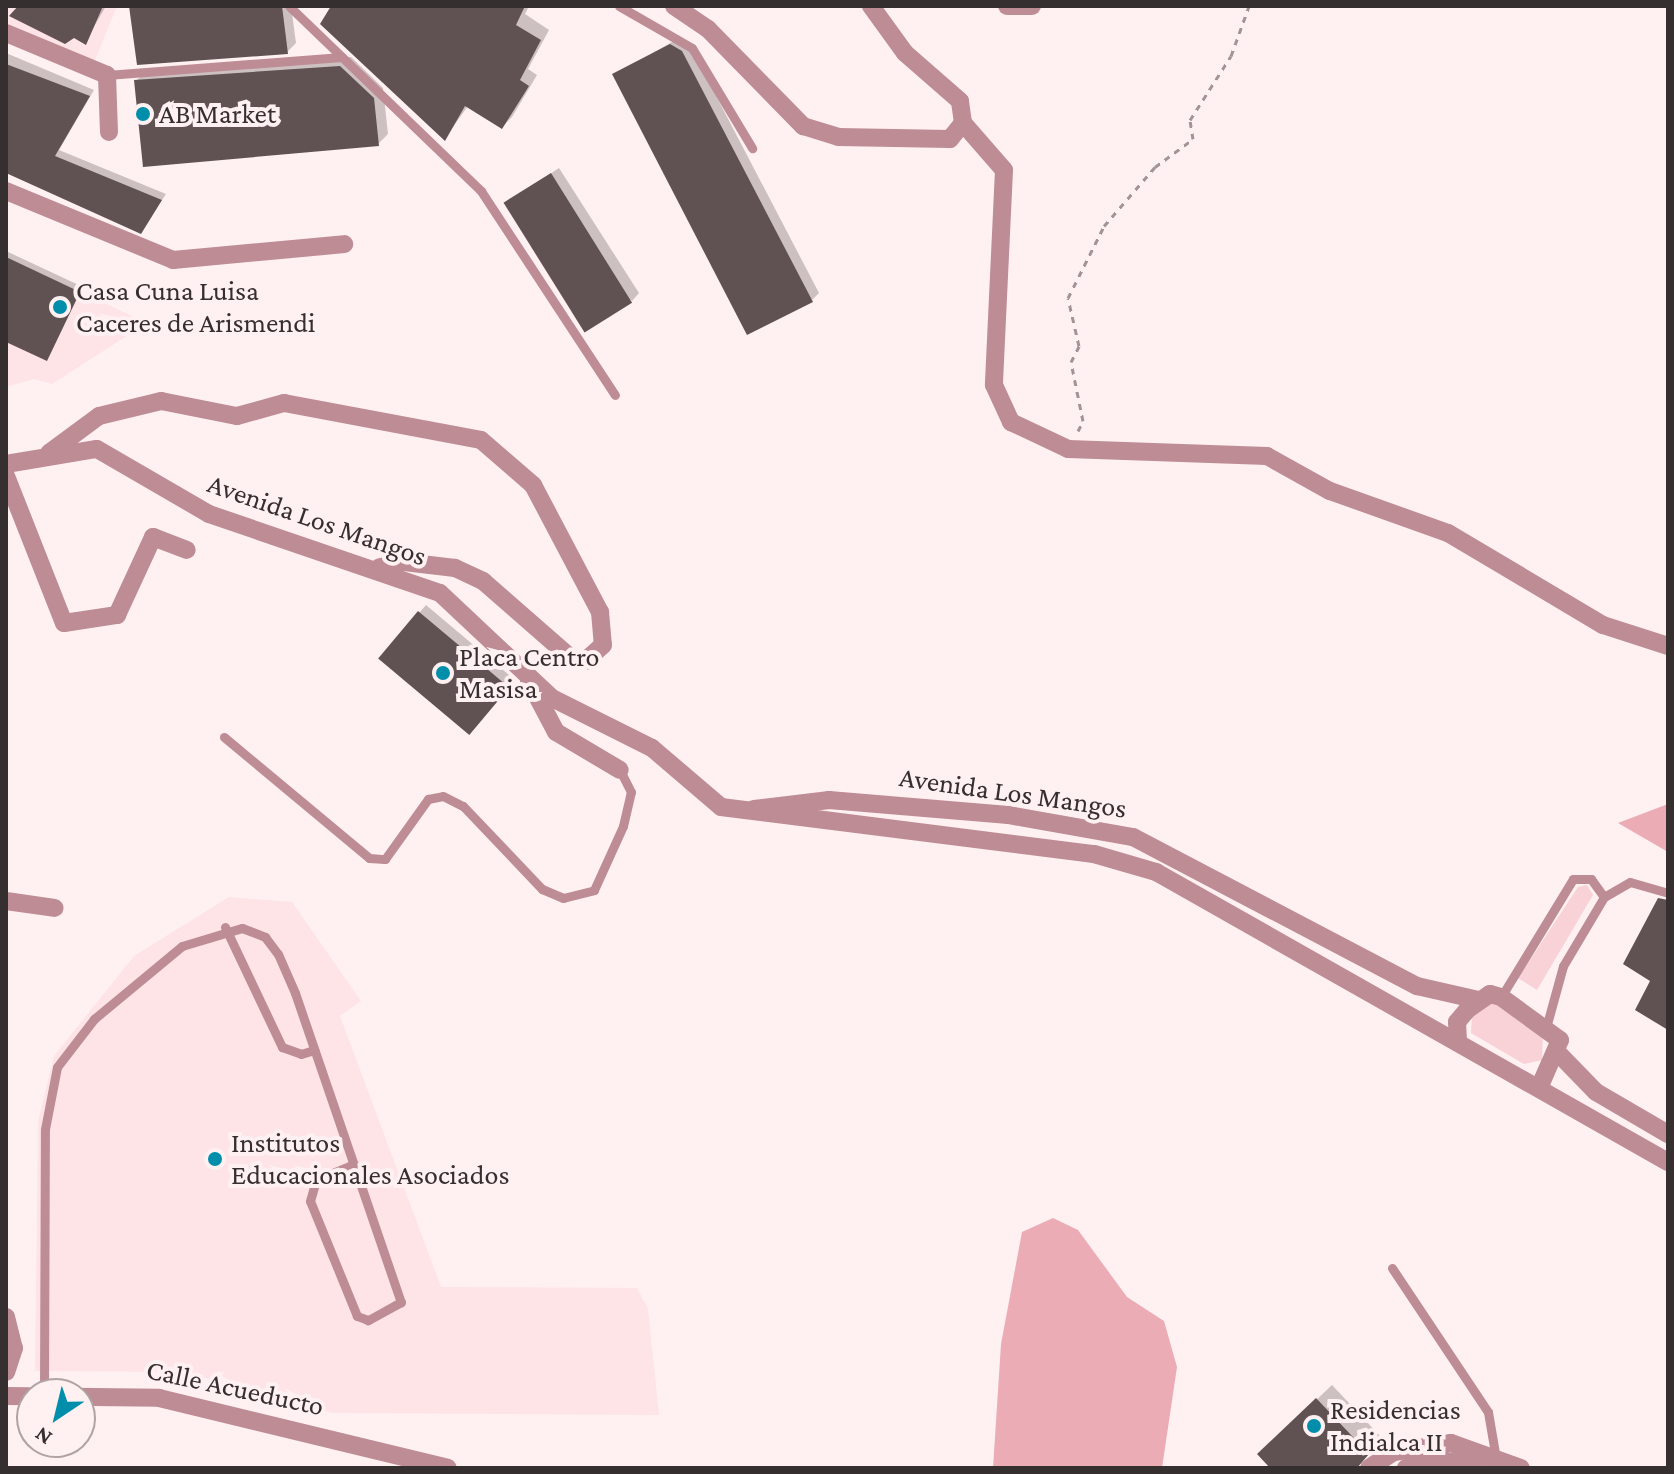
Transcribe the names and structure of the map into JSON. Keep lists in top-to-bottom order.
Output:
{
  "streets": {
    "street": ["Avenida Los Mangos", "Calle Acueducto"]
  },
  "places": [
    "AB Market",
    "Casa Cuna Luisa Caceres de Arismendi",
    "Placa Centro Masisa",
    "Institutos Educacionales Asociados",
    "Residencias Indialca II"
  ],
  "north": "bottom left"
}
